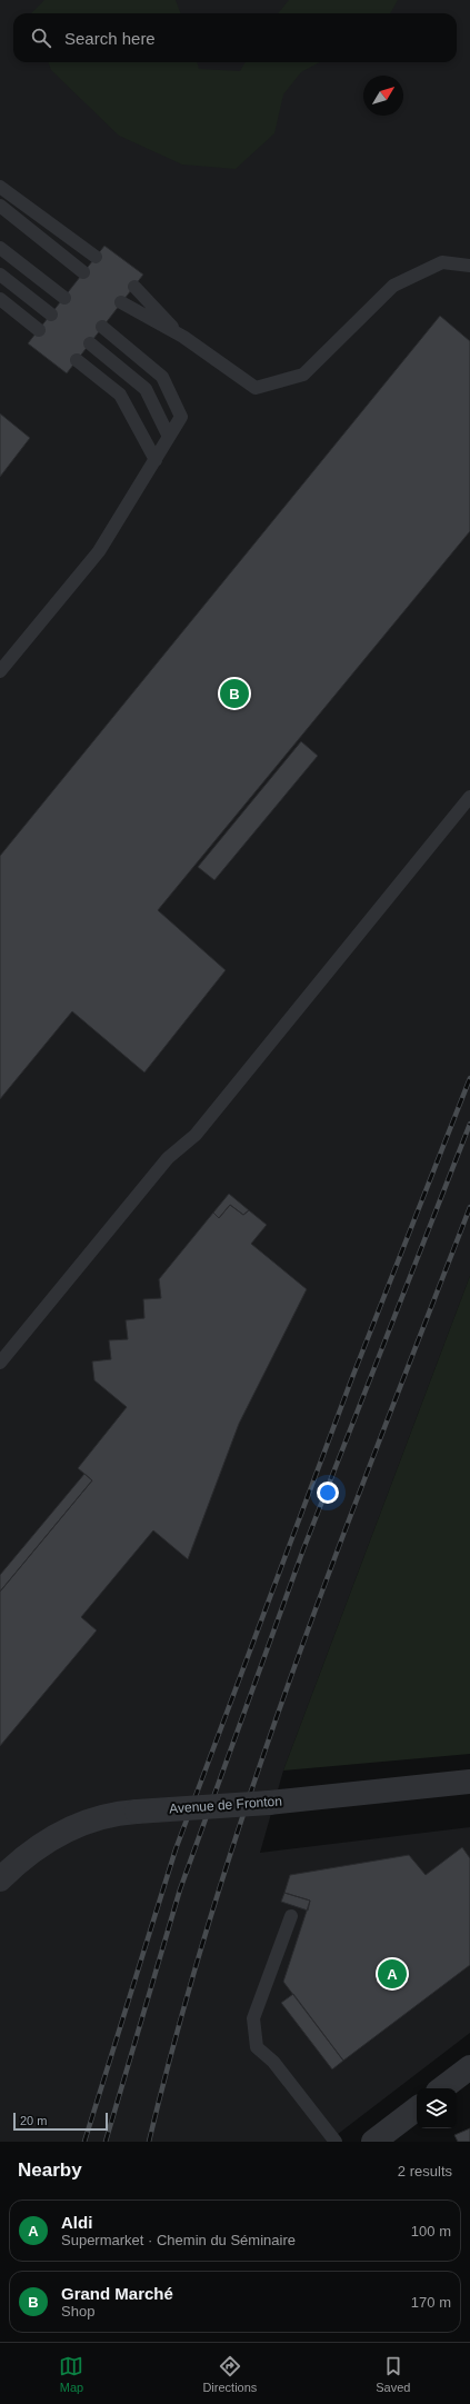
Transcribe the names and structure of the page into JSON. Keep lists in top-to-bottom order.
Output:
{
  "streets": {
    "street": ["Avenue de Fronton"]
  },
  "scale_bar": "20 m",
  "north": "top right",
  "page": {
    "search": "Search here",
    "pins": ["B", "A"],
    "scale": "20 m",
    "heading": ["Nearby", "2 results"],
    "list": [
      {
        "mark": "A",
        "name": "Aldi",
        "note": "Supermarket · Chemin du Séminaire",
        "value": "100 m"
      },
      {
        "mark": "B",
        "name": "Grand Marché",
        "note": "Shop",
        "value": "170 m"
      }
    ],
    "nav": ["Map", "Directions", "Saved"]
  }
}
